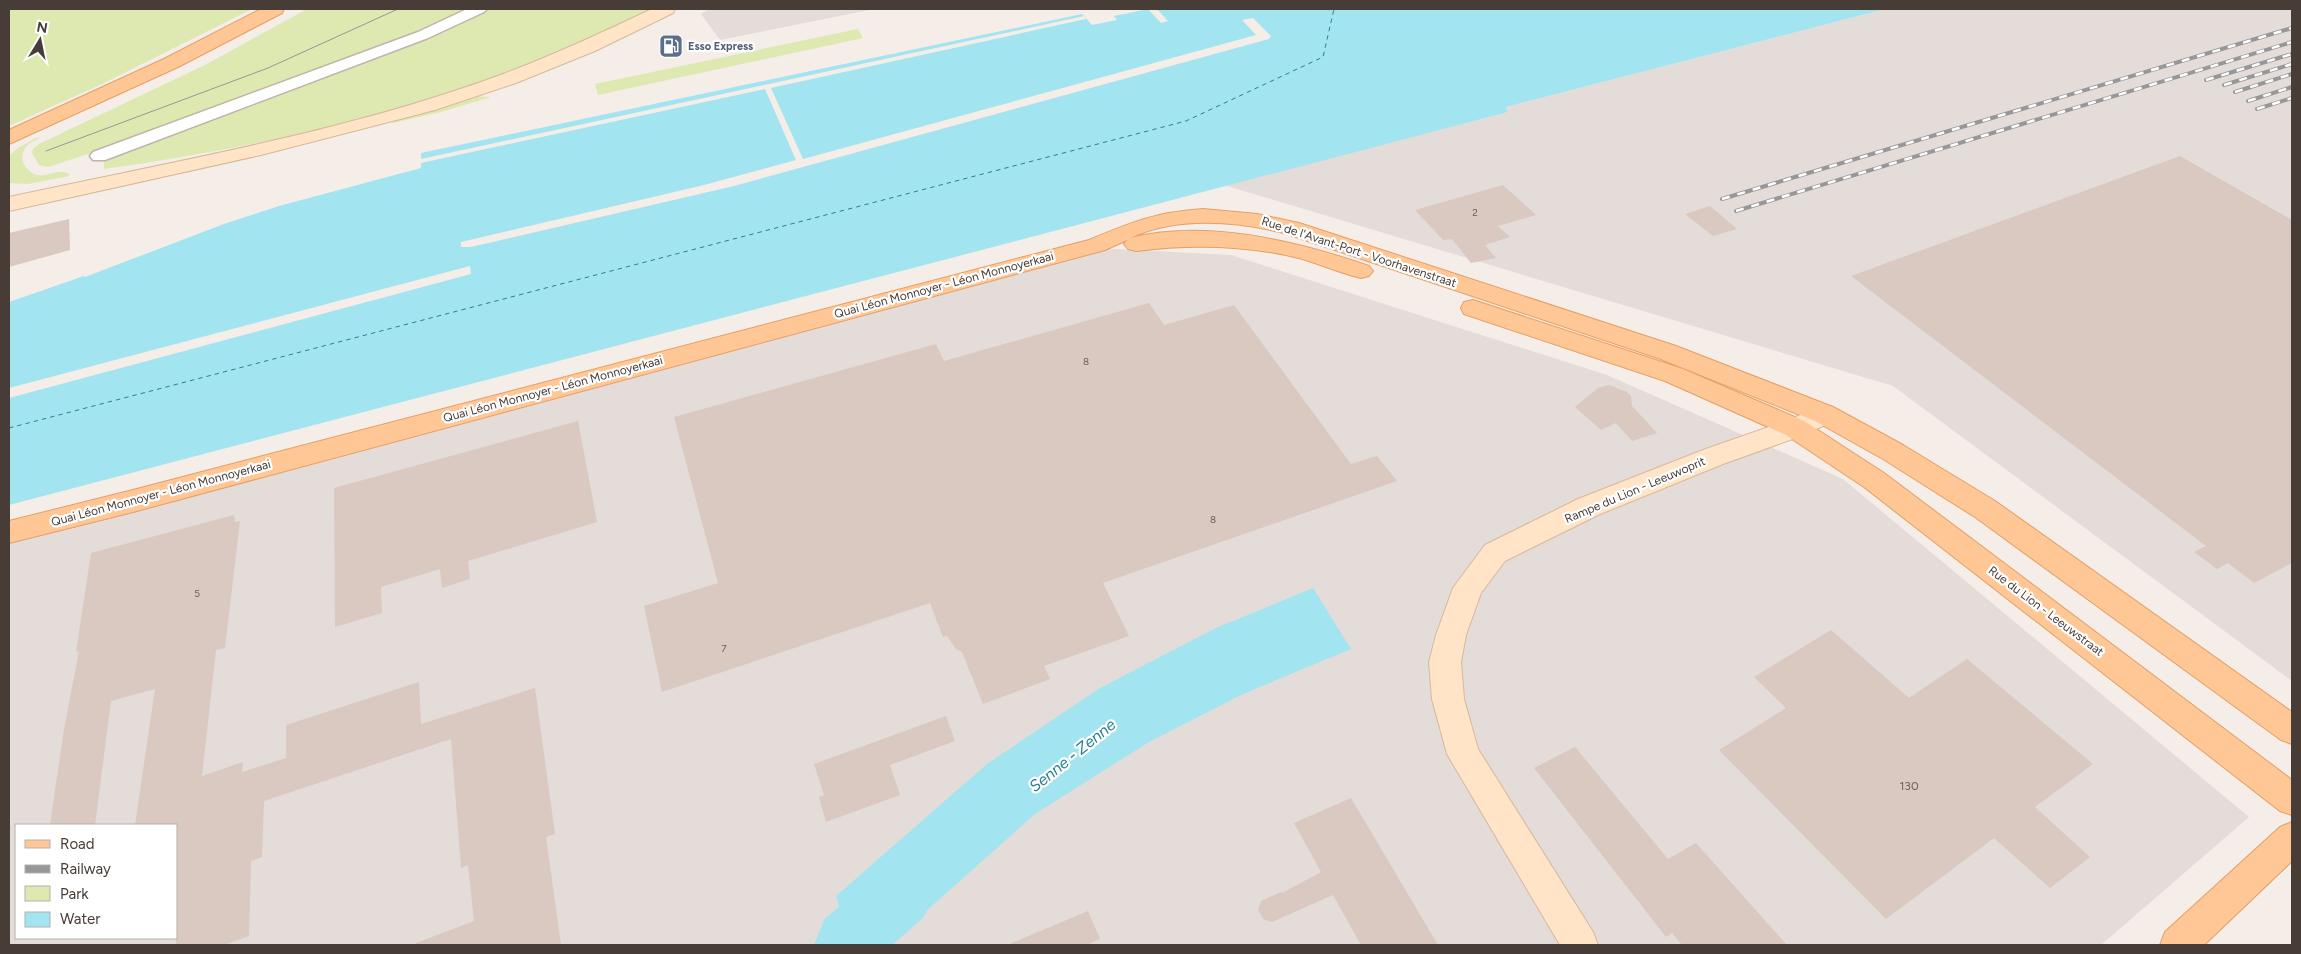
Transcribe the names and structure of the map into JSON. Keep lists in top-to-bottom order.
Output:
{
  "streets": {
    "main road": [
      "Rue de l'Avant-Port - Voorhavenstraat",
      "Quai Léon Monnoyer - Léon Monnoyerkaai",
      "Rampe du Lion - Leeuwoprit",
      "Rue du Lion - Leeuwstraat"
    ]
  },
  "crossings": [
    ["Rue de l'Avant-Port - Voorhavenstraat", "Quai Léon Monnoyer - Léon Monnoyerkaai"],
    ["Rue de l'Avant-Port - Voorhavenstraat", "Rampe du Lion - Leeuwoprit"],
    ["Rue de l'Avant-Port - Voorhavenstraat", "Rue du Lion - Leeuwstraat"],
    ["Rampe du Lion - Leeuwoprit", "Rue du Lion - Leeuwstraat"]
  ],
  "water": ["Senne - Zenne"],
  "places": {
    "fuel station": ["Esso Express"]
  },
  "house_numbers": [
    "2",
    "8",
    "8",
    "5",
    "7",
    "130"
  ],
  "legend": [
    "Road",
    "Railway",
    "Park",
    "Water"
  ],
  "north": "top"
}
